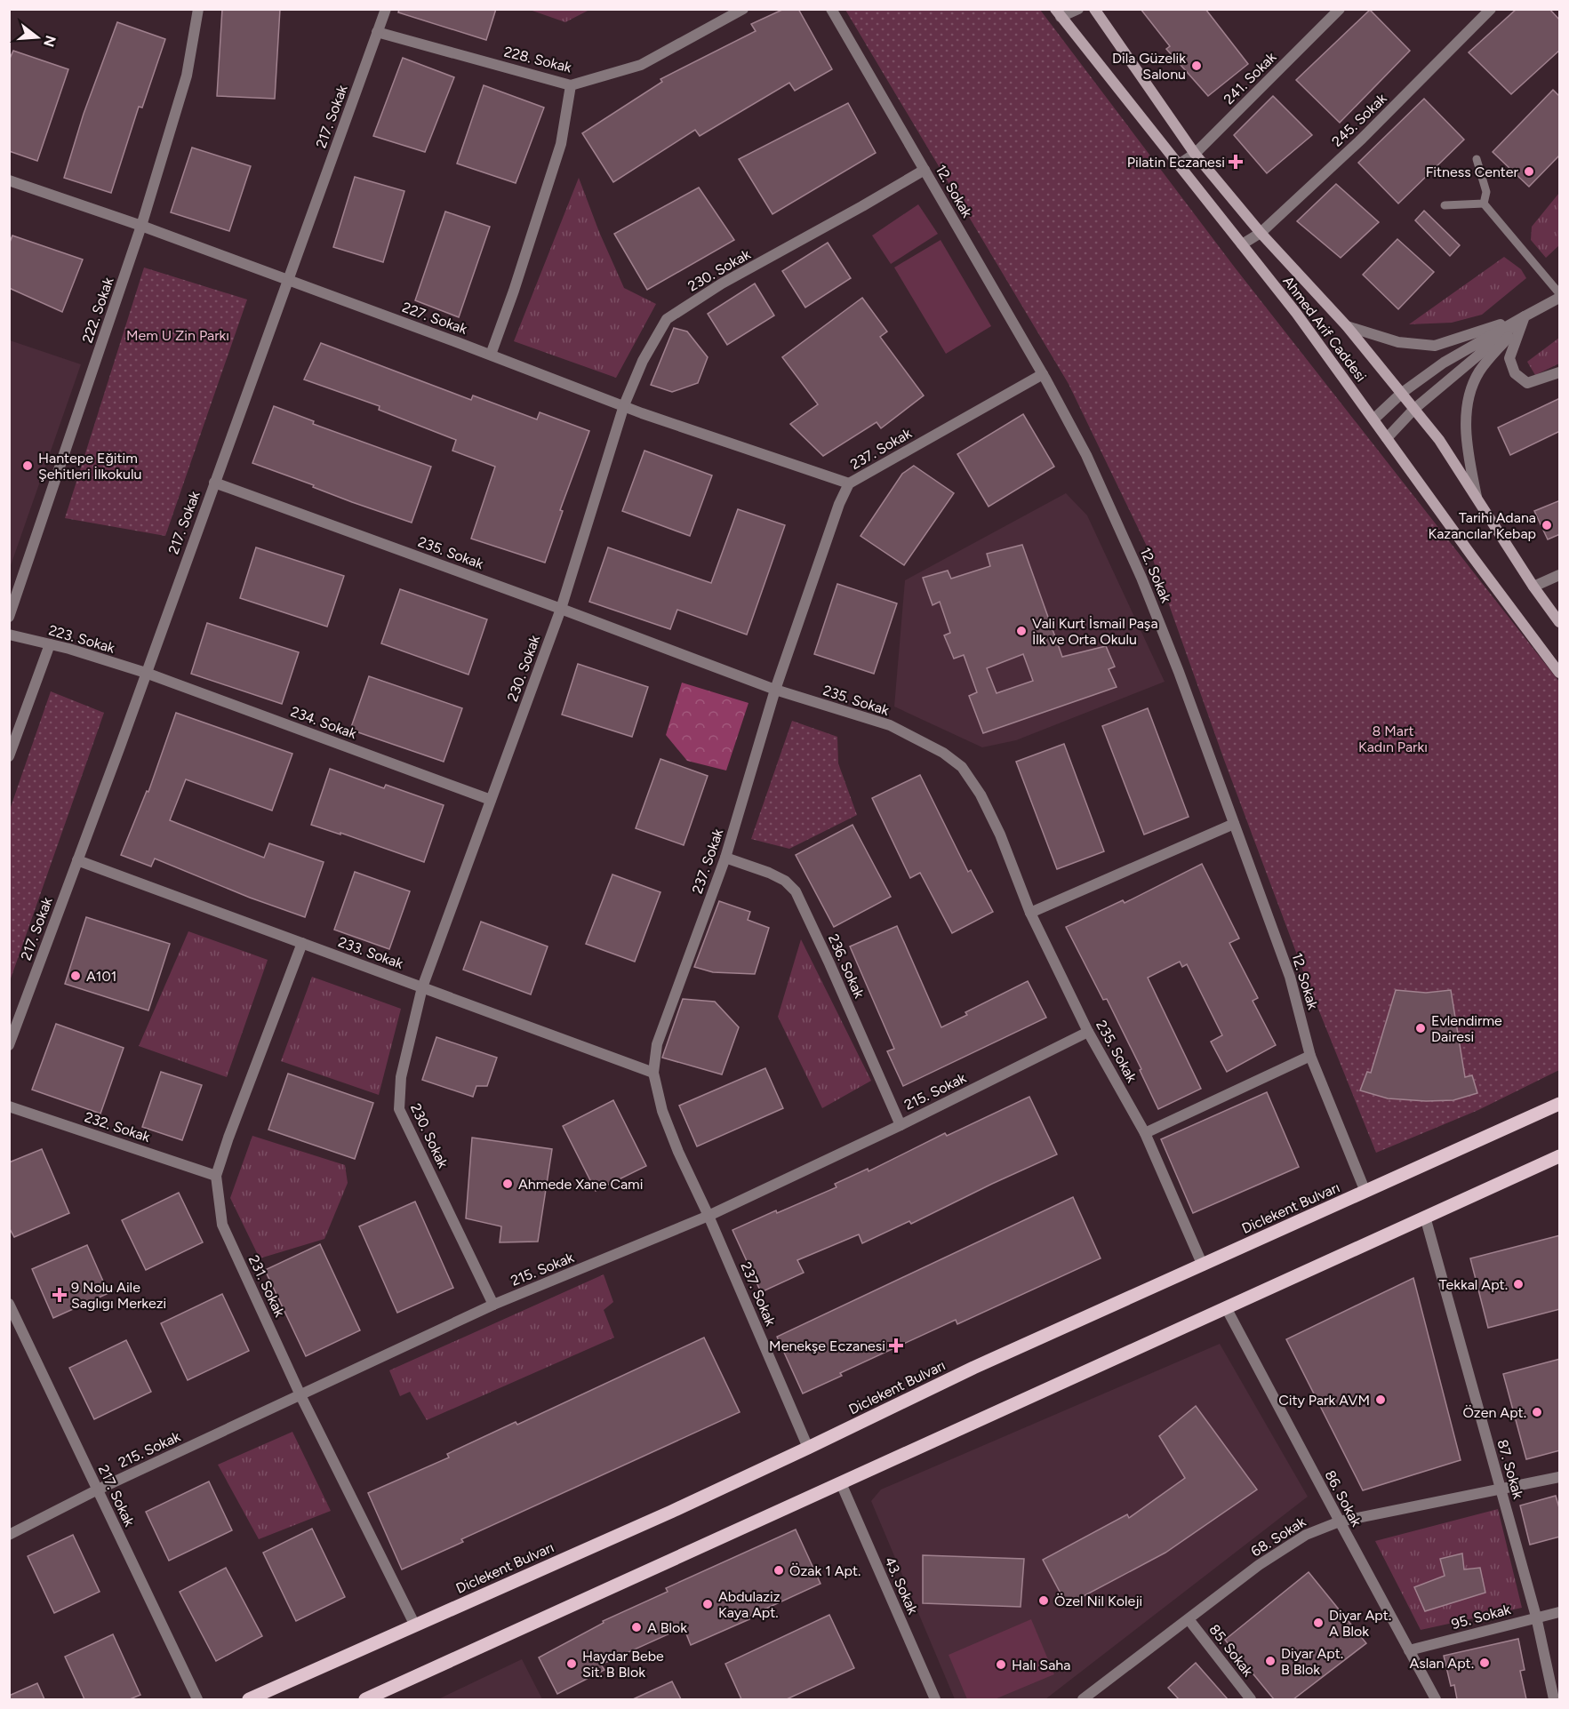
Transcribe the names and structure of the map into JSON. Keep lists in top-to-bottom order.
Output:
{
  "streets": {
    "main road": ["Ahmed Arif Caddesi", "Diclekent Bulvarı"],
    "street": [
      "228. Sokak",
      "241. Sokak",
      "217. Sokak",
      "245. Sokak",
      "12. Sokak",
      "230. Sokak",
      "222. Sokak",
      "227. Sokak",
      "237. Sokak",
      "235. Sokak",
      "223. Sokak",
      "234. Sokak",
      "233. Sokak",
      "236. Sokak",
      "215. Sokak",
      "232. Sokak",
      "231. Sokak",
      "87. Sokak",
      "86. Sokak",
      "68. Sokak",
      "43. Sokak",
      "95. Sokak",
      "85. Sokak"
    ]
  },
  "crossings": [
    ["228. Sokak", "217. Sokak"],
    ["241. Sokak", "Ahmed Arif Caddesi"],
    ["217. Sokak", "227. Sokak"],
    ["217. Sokak", "235. Sokak"],
    ["217. Sokak", "223. Sokak"],
    ["217. Sokak", "234. Sokak"],
    ["217. Sokak", "233. Sokak"],
    ["217. Sokak", "215. Sokak"],
    ["245. Sokak", "Ahmed Arif Caddesi"],
    ["12. Sokak", "230. Sokak"],
    ["12. Sokak", "237. Sokak"],
    ["12. Sokak", "Diclekent Bulvarı"],
    ["230. Sokak", "227. Sokak"],
    ["230. Sokak", "235. Sokak"],
    ["230. Sokak", "234. Sokak"],
    ["230. Sokak", "233. Sokak"],
    ["230. Sokak", "215. Sokak"],
    ["222. Sokak", "227. Sokak"],
    ["227. Sokak", "237. Sokak"],
    ["237. Sokak", "235. Sokak"],
    ["237. Sokak", "233. Sokak"],
    ["237. Sokak", "236. Sokak"],
    ["237. Sokak", "215. Sokak"],
    ["237. Sokak", "Diclekent Bulvarı"],
    ["235. Sokak", "215. Sokak"],
    ["235. Sokak", "Diclekent Bulvarı"],
    ["223. Sokak", "234. Sokak"],
    ["233. Sokak", "231. Sokak"],
    ["236. Sokak", "215. Sokak"],
    ["215. Sokak", "231. Sokak"],
    ["232. Sokak", "231. Sokak"],
    ["Diclekent Bulvarı", "231. Sokak"],
    ["87. Sokak", "68. Sokak"],
    ["87. Sokak", "95. Sokak"],
    ["86. Sokak", "68. Sokak"],
    ["86. Sokak", "95. Sokak"],
    ["68. Sokak", "85. Sokak"]
  ],
  "parks": ["Mem U Zin Parkı", "8 Mart Kadın Parkı"],
  "places": {
    "other": [
      "Dila Güzelik Salonu",
      "Fitness Center",
      "Hantepe Eğitim Şehitleri İlkokulu",
      "Tarihi Adana Kazancılar Kebap",
      "Vali Kurt İsmail Paşa İlk ve Orta Okulu",
      "A101",
      "Evlendirme Dairesi",
      "Ahmede Xane Cami",
      "Tekkal Apt.",
      "City Park AVM",
      "Özen Apt.",
      "Özak 1 Apt.",
      "Özel Nil Koleji",
      "Abdulaziz Kaya Apt.",
      "Diyar Apt. A Blok",
      "A Blok",
      "Diyar Apt. B Blok",
      "Aslan Apt.",
      "Haydar Bebe Sit. B Blok",
      "Halı Saha"
    ],
    "health": ["Pilatin Eczanesi", "9 Nolu Aile Saglıgı Merkezi", "Menekşe Eczanesi"]
  },
  "north": "right"
}
